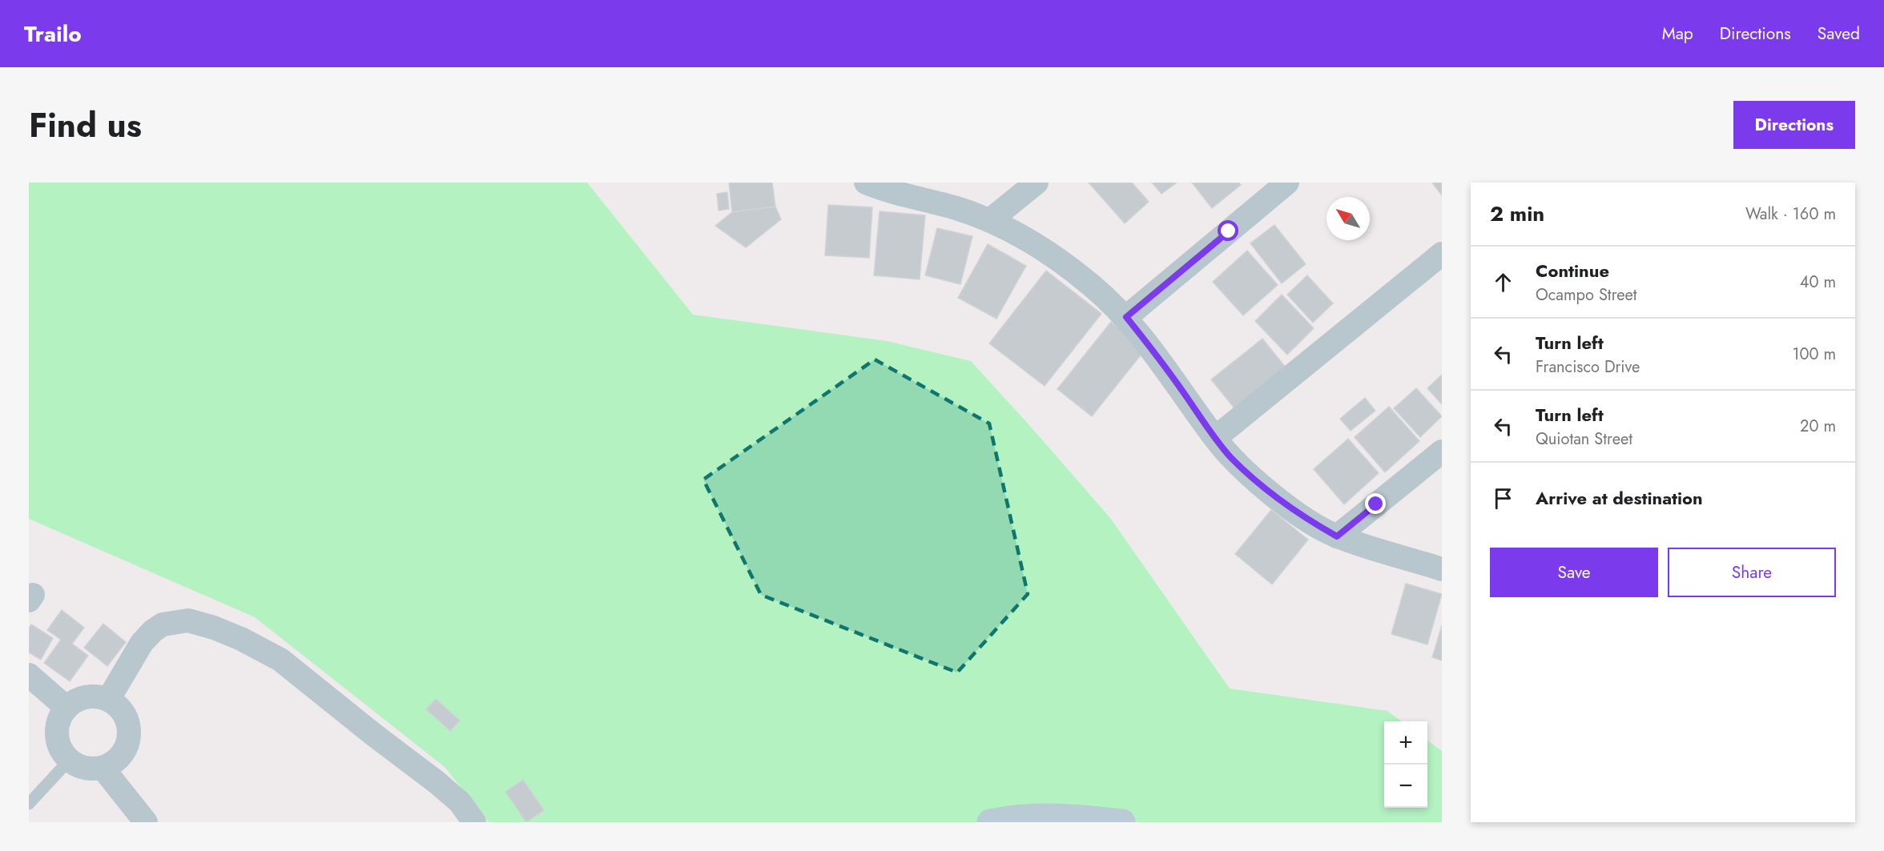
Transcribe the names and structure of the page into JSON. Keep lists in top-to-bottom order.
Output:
{
  "north": "top left",
  "page": {
    "header": "Trailo",
    "nav": ["Map", "Directions", "Saved"],
    "title": "Find us",
    "buttons": [
      "Directions",
      ["Save", "Share"]
    ],
    "heading": ["2 min", "Walk · 160 m"],
    "list": [
      ["Continue", "Ocampo Street", "40 m"],
      ["Turn left", "Francisco Drive", "100 m"],
      ["Turn left", "Quiotan Street", "20 m"],
      "Arrive at destination"
    ],
    "map_buttons": ["+", "−"]
  }
}
